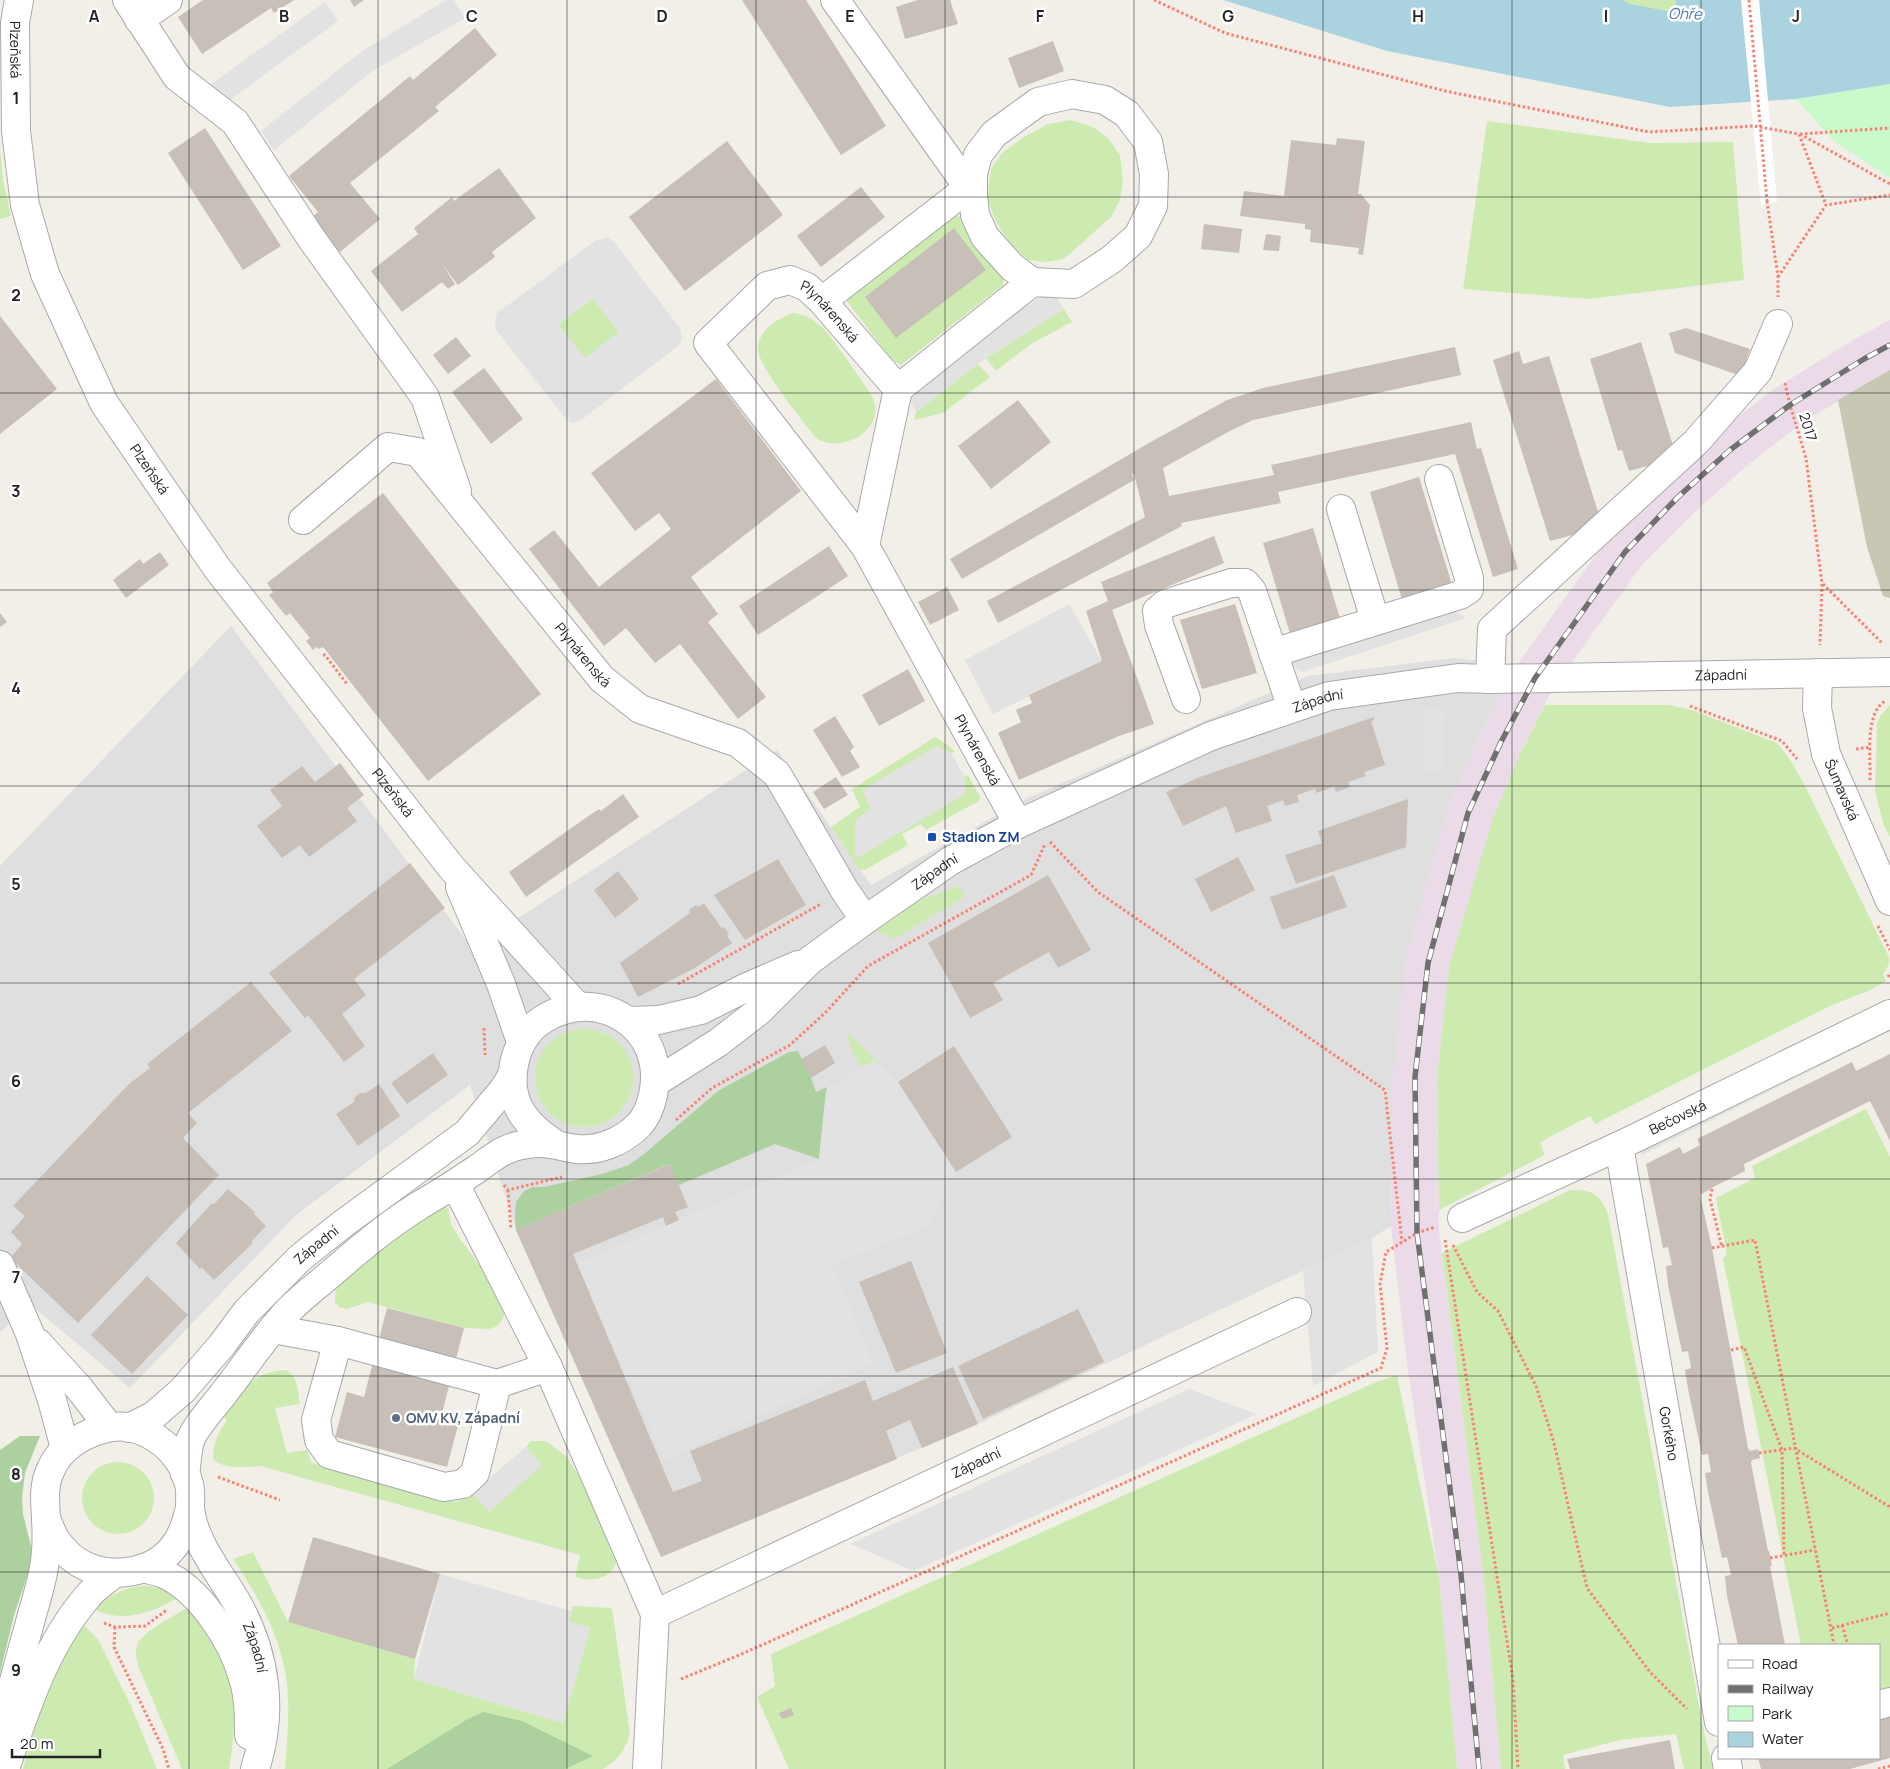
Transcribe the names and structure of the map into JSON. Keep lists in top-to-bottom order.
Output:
{
  "streets": {
    "street": [
      "Plzeňská",
      "Plynárenská",
      "Západní",
      "Šumavská",
      "Bečovská",
      "Gorkého"
    ],
    "path": ["2017"]
  },
  "crossings": [
    ["Plzeňská", "Západní"],
    ["Plynárenská", "Západní"],
    ["2017", "Západní"],
    ["2017", "Šumavská"],
    ["Západní", "Šumavská"],
    ["Bečovská", "Gorkého"]
  ],
  "water": ["Ohře"],
  "places": {
    "transit": ["Stadion ZM"],
    "other": ["OMV KV, Západní"]
  },
  "legend": [
    "Road",
    "Railway",
    "Park",
    "Water"
  ],
  "scale_bar": "20 m",
  "grid": {
    "columns": [
      "A",
      "B",
      "C",
      "D",
      "E",
      "F",
      "G",
      "H",
      "I",
      "J"
    ],
    "rows": [
      "1",
      "2",
      "3",
      "4",
      "5",
      "6",
      "7",
      "8",
      "9"
    ]
  }
}
